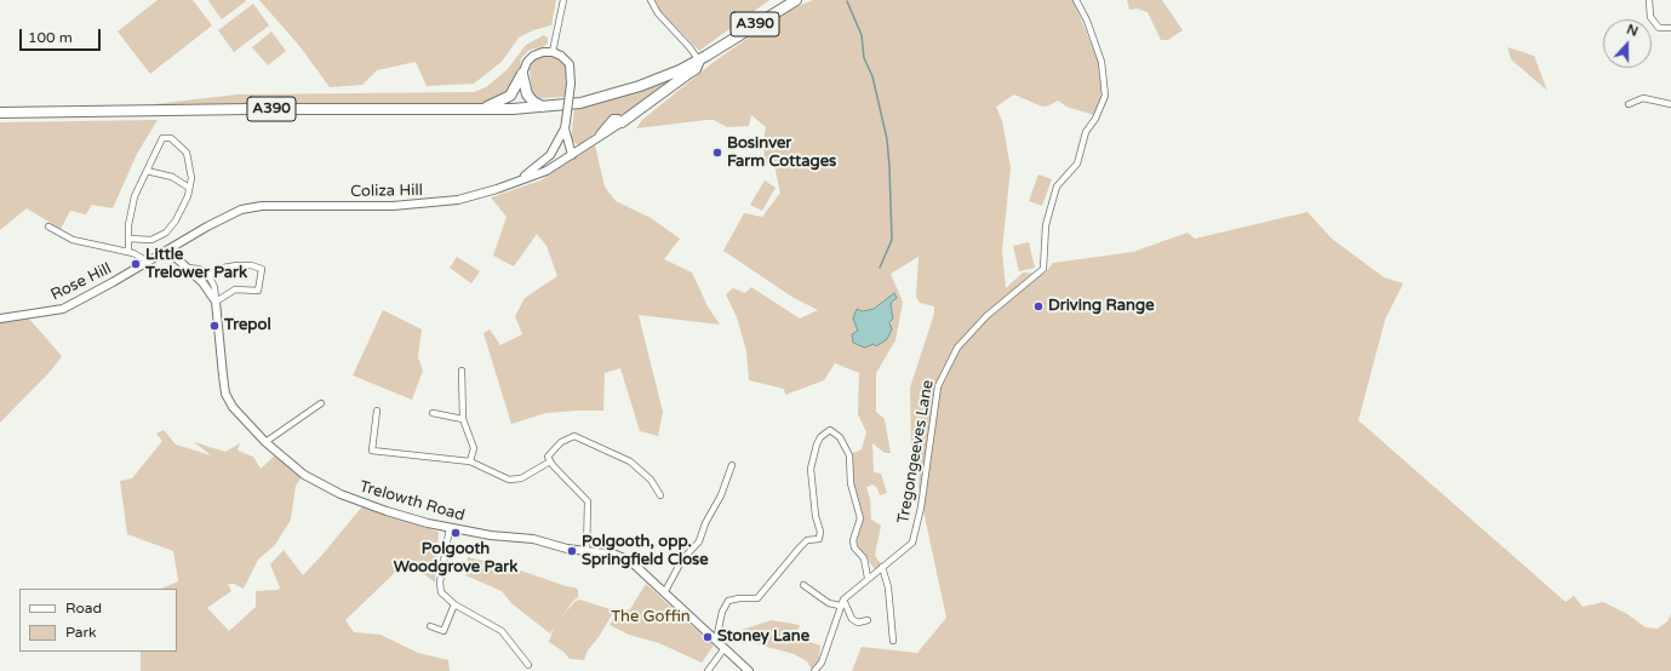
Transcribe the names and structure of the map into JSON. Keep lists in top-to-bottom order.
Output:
{
  "streets": {
    "highway": ["A390"],
    "street": [
      "Coliza Hill",
      "Rose Hill",
      "Tregongeeves Lane",
      "Trelowth Road"
    ]
  },
  "crossings": [
    ["Coliza Hill", "Rose Hill"],
    ["Coliza Hill", "Trelowth Road"],
    ["Rose Hill", "Trelowth Road"]
  ],
  "parks": ["The Goffin"],
  "places": [
    "Bosinver Farm Cottages",
    "Little Trelower Park",
    "Driving Range",
    "Trepol",
    "Polgooth Woodgrove Park",
    "Polgooth, opp. Springfield Close",
    "Stoney Lane"
  ],
  "legend": ["Road", "Park"],
  "scale_bar": "100 m",
  "north": "top"
}
